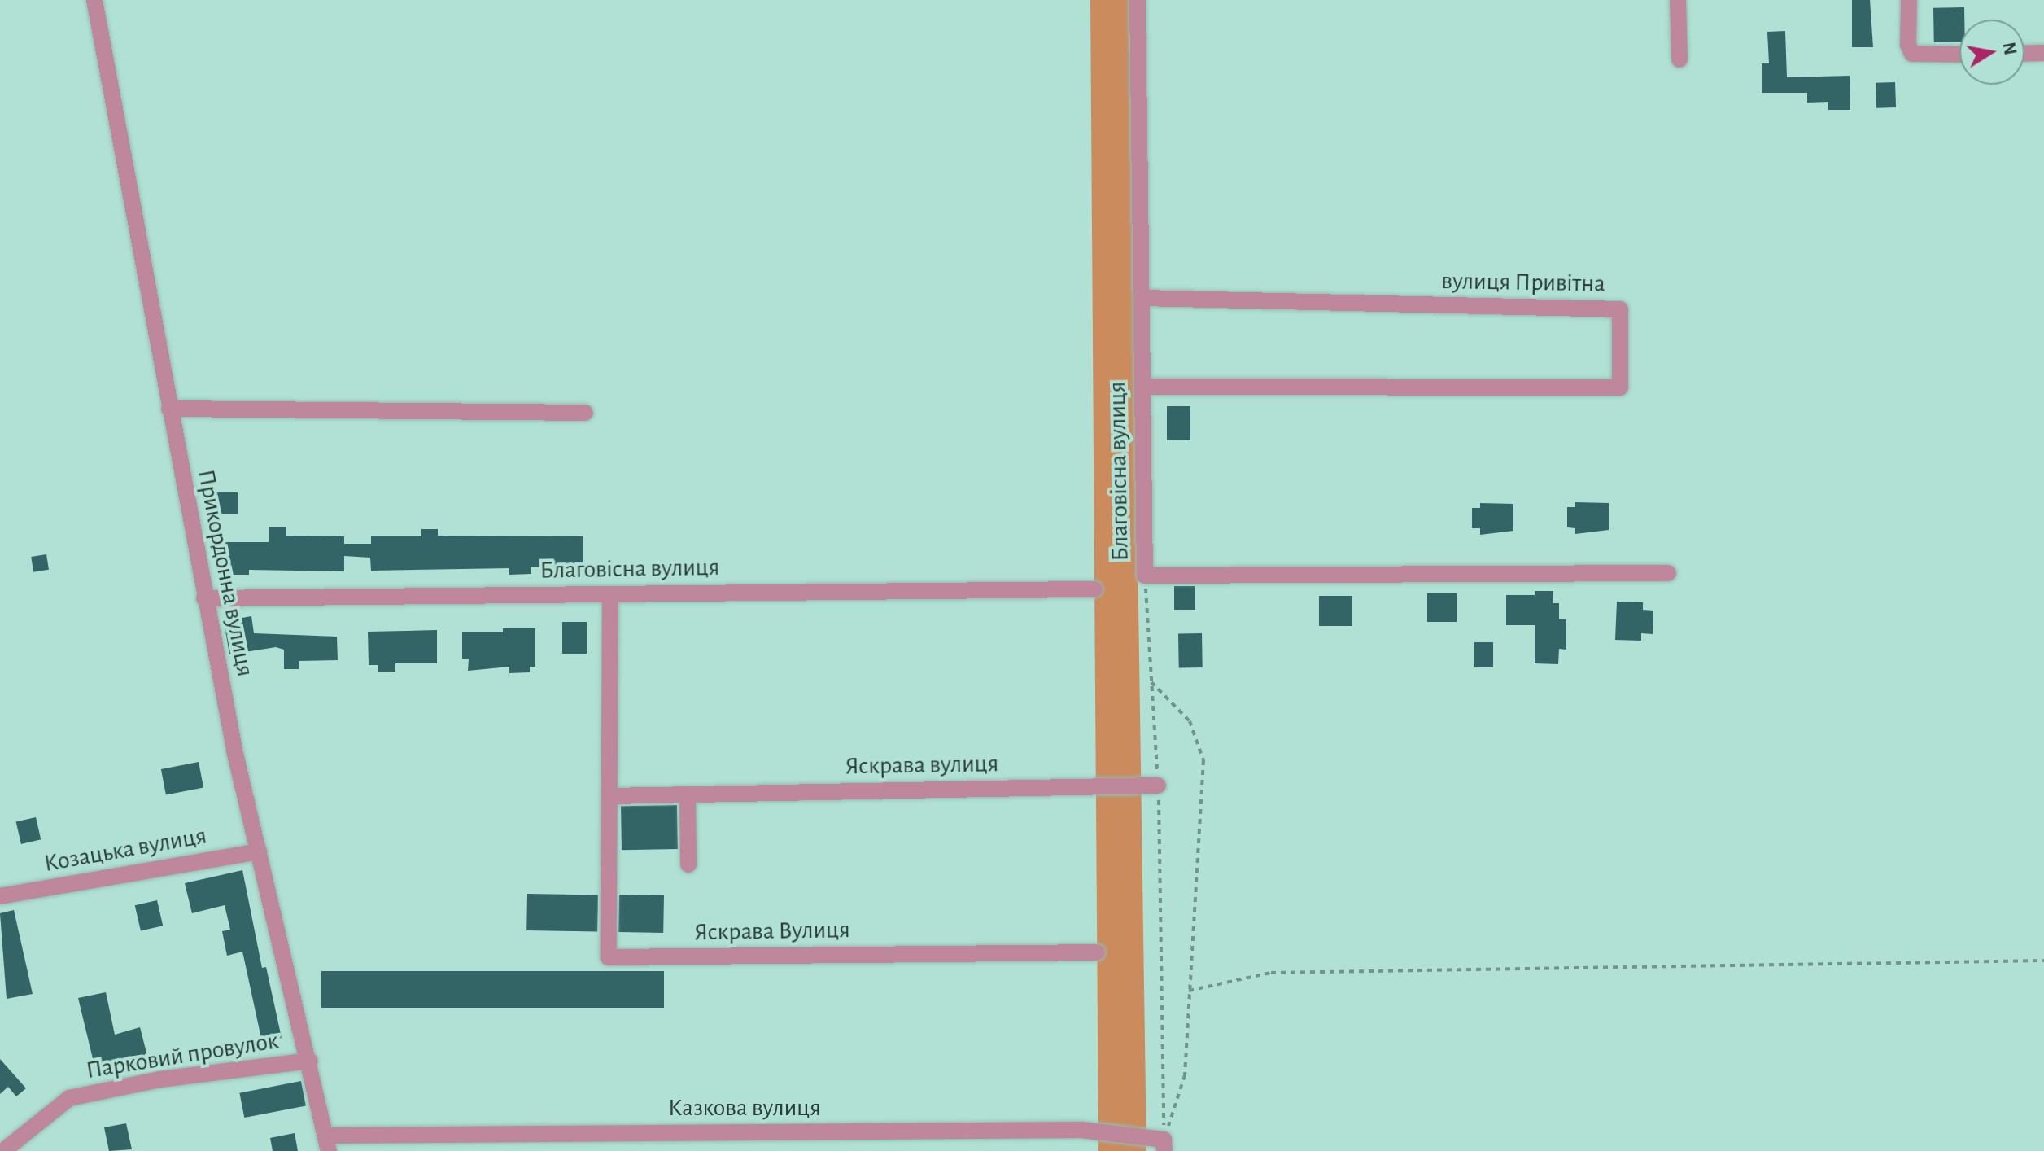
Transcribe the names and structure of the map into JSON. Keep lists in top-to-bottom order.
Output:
{
  "streets": {
    "street": [
      "вулиця Привітна",
      "Благовісна вулиця",
      "Прикордонна вулиця",
      "Яскрава вулиця",
      "Козацька вулиця",
      "Яскрава Вулиця",
      "Парковий провулок",
      "Казкова вулиця"
    ]
  },
  "crossings": [
    ["вулиця Привітна", "Благовісна вулиця"],
    ["Благовісна вулиця", "Прикордонна вулиця"],
    ["Прикордонна вулиця", "Козацька вулиця"],
    ["Прикордонна вулиця", "Парковий провулок"],
    ["Прикордонна вулиця", "Казкова вулиця"],
    ["Яскрава вулиця", "Яскрава Вулиця"]
  ],
  "north": "right"
}
